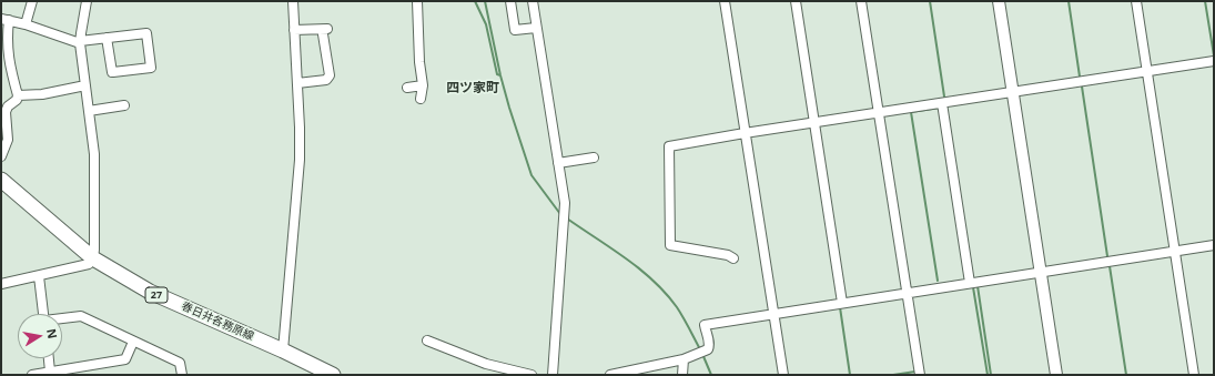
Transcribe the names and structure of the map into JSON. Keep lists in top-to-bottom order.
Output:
{
  "streets": {
    "main road": ["27", "春日井各務原線"]
  },
  "districts": ["四ツ家町"],
  "north": "right"
}
